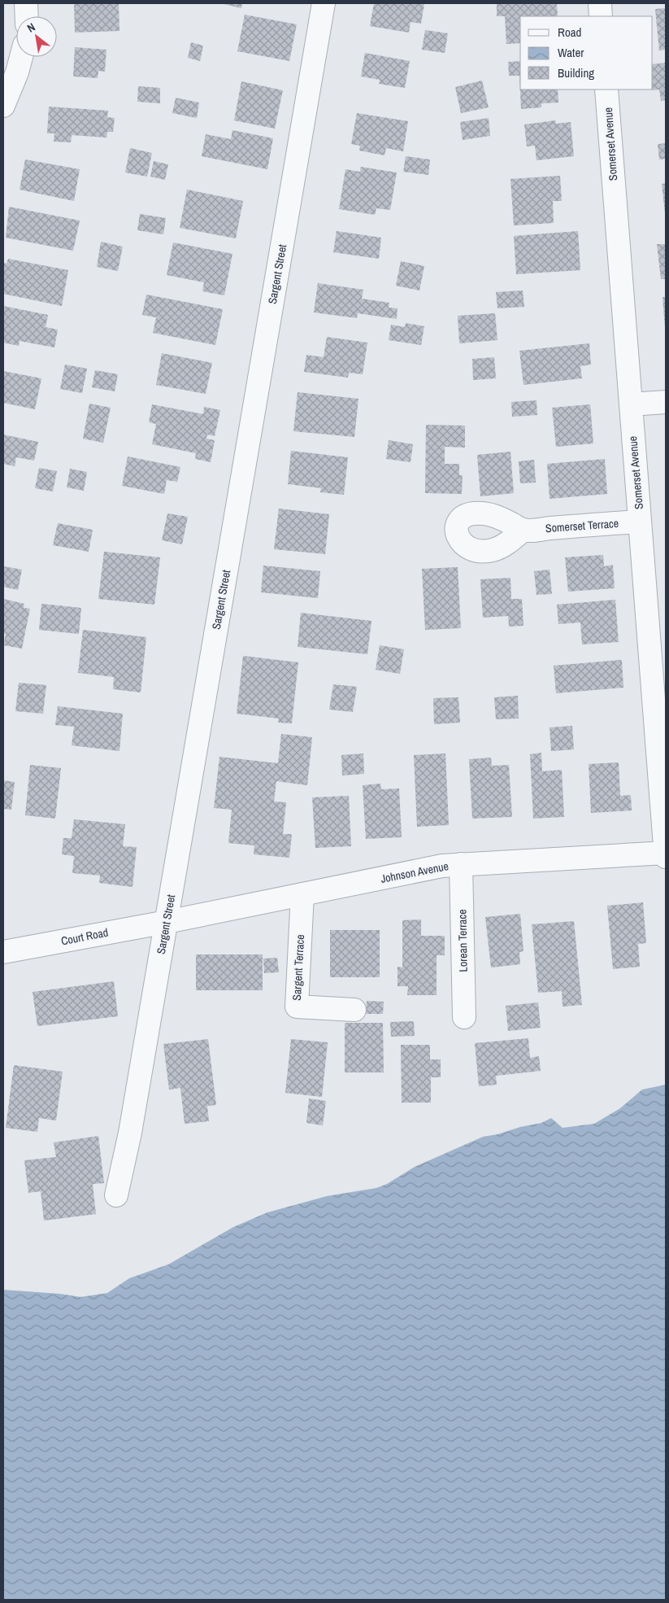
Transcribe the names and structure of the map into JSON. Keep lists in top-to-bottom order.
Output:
{
  "streets": {
    "street": [
      "Somerset Avenue",
      "Sargent Street",
      "Somerset Terrace",
      "Johnson Avenue",
      "Court Road",
      "Lorean Terrace",
      "Sargent Terrace"
    ]
  },
  "crossings": [
    ["Somerset Avenue", "Somerset Terrace"],
    ["Somerset Avenue", "Johnson Avenue"],
    ["Sargent Street", "Johnson Avenue"],
    ["Sargent Street", "Court Road"],
    ["Johnson Avenue", "Court Road"],
    ["Johnson Avenue", "Lorean Terrace"],
    ["Johnson Avenue", "Sargent Terrace"]
  ],
  "legend": ["Road", "Water", "Building"],
  "north": "top left"
}
